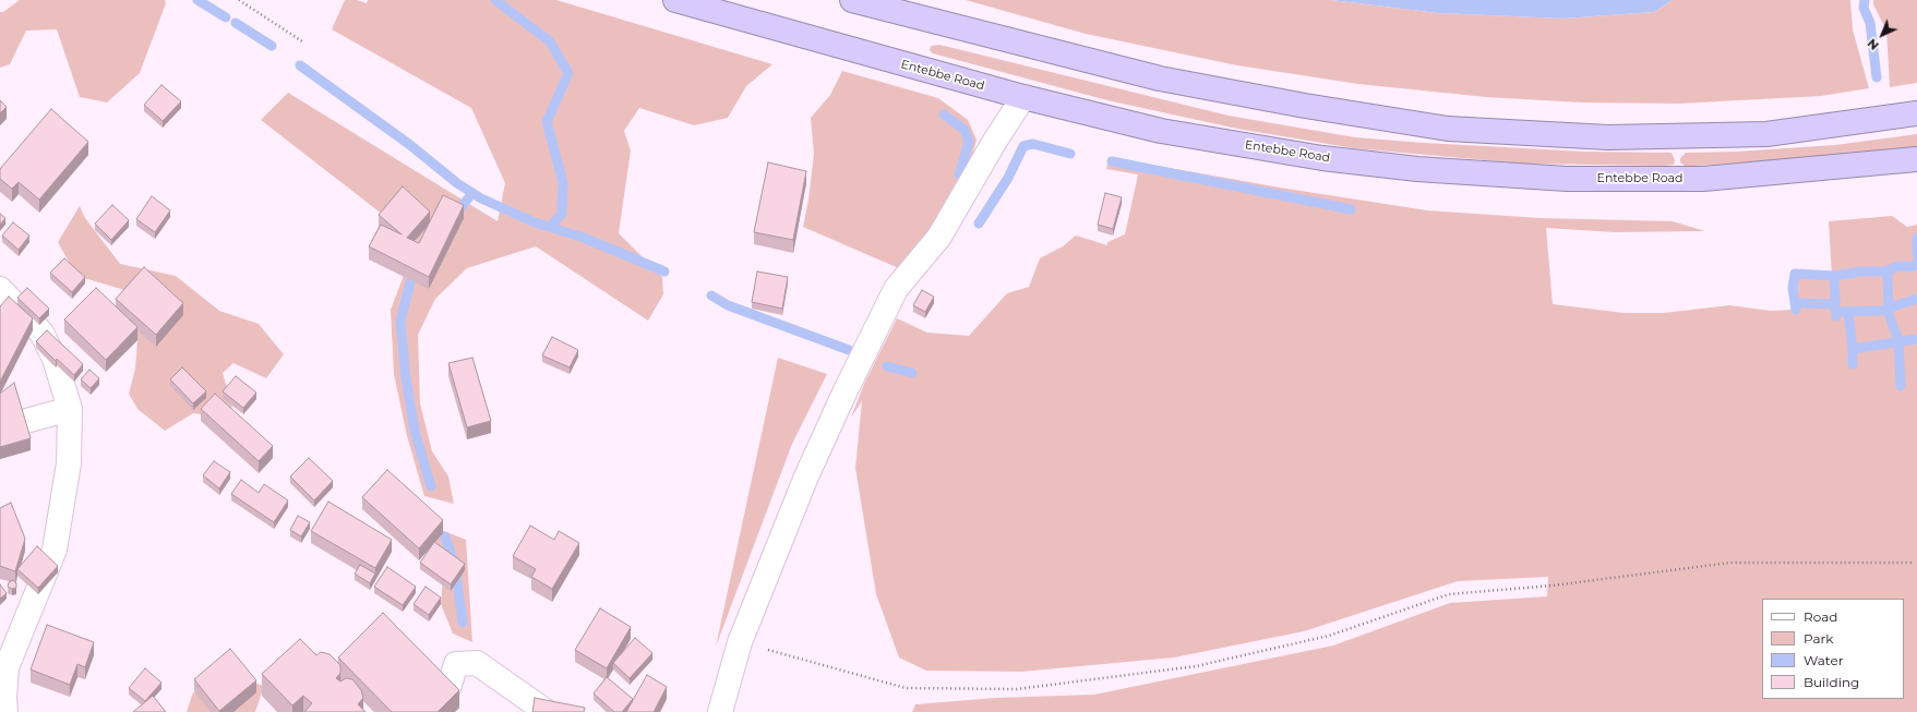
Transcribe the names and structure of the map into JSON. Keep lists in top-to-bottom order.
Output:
{
  "streets": {
    "highway": ["Entebbe Road"]
  },
  "legend": [
    "Road",
    "Park",
    "Water",
    "Building"
  ],
  "north": "bottom left"
}
